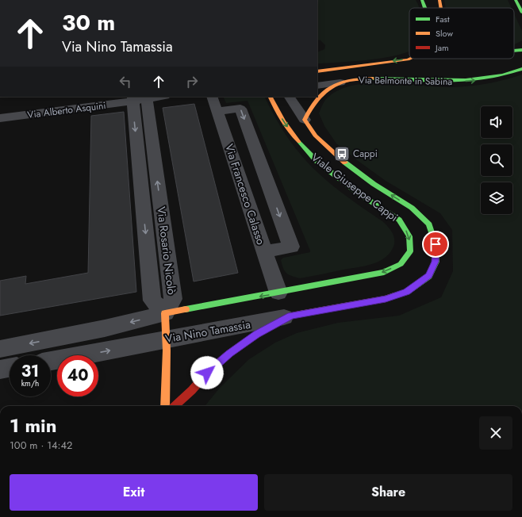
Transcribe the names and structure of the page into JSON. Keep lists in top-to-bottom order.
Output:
{
  "streets": {
    "main road": ["Via Belmonte in Sabina", "Viale Giuseppe Cappi", "Via Nino Tamassia"],
    "street": ["Via Alberto Asquini", "Via Francesco Calasso", "Via Rosario Nicolò"]
  },
  "crossings": [
    ["Via Belmonte in Sabina", "Viale Giuseppe Cappi"],
    ["Via Alberto Asquini", "Via Rosario Nicolò"],
    ["Viale Giuseppe Cappi", "Via Francesco Calasso"],
    ["Viale Giuseppe Cappi", "Via Nino Tamassia"]
  ],
  "places": {
    "bus stop": ["Cappi"]
  },
  "legend": ["Fast", "Slow", "Jam"],
  "page": {
    "turn": ["30 m", "Via Nino Tamassia"],
    "speed": "31 km/h",
    "limit": "40",
    "heading": ["1 min", "100 m · 14:42"],
    "buttons": ["Exit", "Share"]
  }
}
